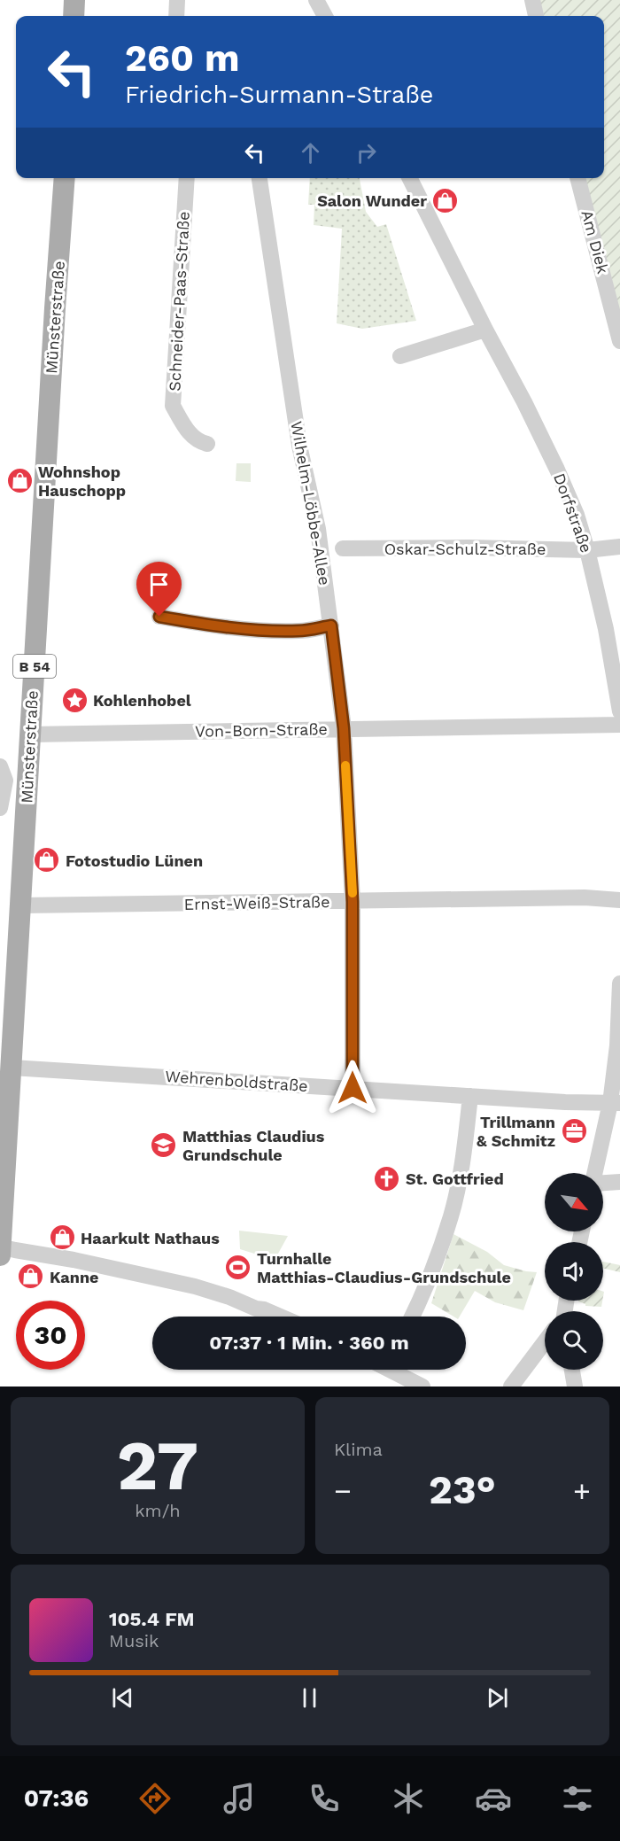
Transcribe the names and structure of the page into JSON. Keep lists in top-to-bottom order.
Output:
{
  "streets": {
    "main road": ["Münsterstraße", "B 54"],
    "street": [
      "Am Diek",
      "Schneider-Paas-Straße",
      "Wilhelm-Löbbe-Allee",
      "Dorfstraße",
      "Oskar-Schulz-Straße",
      "Von-Born-Straße",
      "Ernst-Weiß-Straße",
      "Wehrenboldstraße"
    ]
  },
  "crossings": [
    ["Münsterstraße", "Von-Born-Straße"],
    ["Münsterstraße", "Ernst-Weiß-Straße"],
    ["Münsterstraße", "Wehrenboldstraße"],
    ["Wilhelm-Löbbe-Allee", "Von-Born-Straße"],
    ["Wilhelm-Löbbe-Allee", "Ernst-Weiß-Straße"],
    ["Wilhelm-Löbbe-Allee", "Wehrenboldstraße"],
    ["Dorfstraße", "Oskar-Schulz-Straße"]
  ],
  "places": {
    "shop": [
      "Salon Wunder",
      "Wohnshop Hauschopp",
      "Fotostudio Lünen",
      "Haarkult Nathaus",
      "Kanne"
    ],
    "place": ["Kohlenhobel"],
    "office": ["Trillmann & Schmitz"],
    "school or university": ["Matthias Claudius Grundschule"],
    "church": ["St. Gottfried"],
    "sports": ["Turnhalle Matthias-Claudius-Grundschule"]
  },
  "north": "bottom right",
  "page": {
    "turn": ["260 m", "Friedrich-Surmann-Straße"],
    "limit": "30",
    "trip": "07:37 · 1 Min. · 360 m",
    "tile": [
      ["27", "km/h"],
      "Klima"
    ],
    "heat": ["−", "23°", "+"],
    "song": ["105.4 FM", "Musik"],
    "tabs": "07:36"
  }
}
